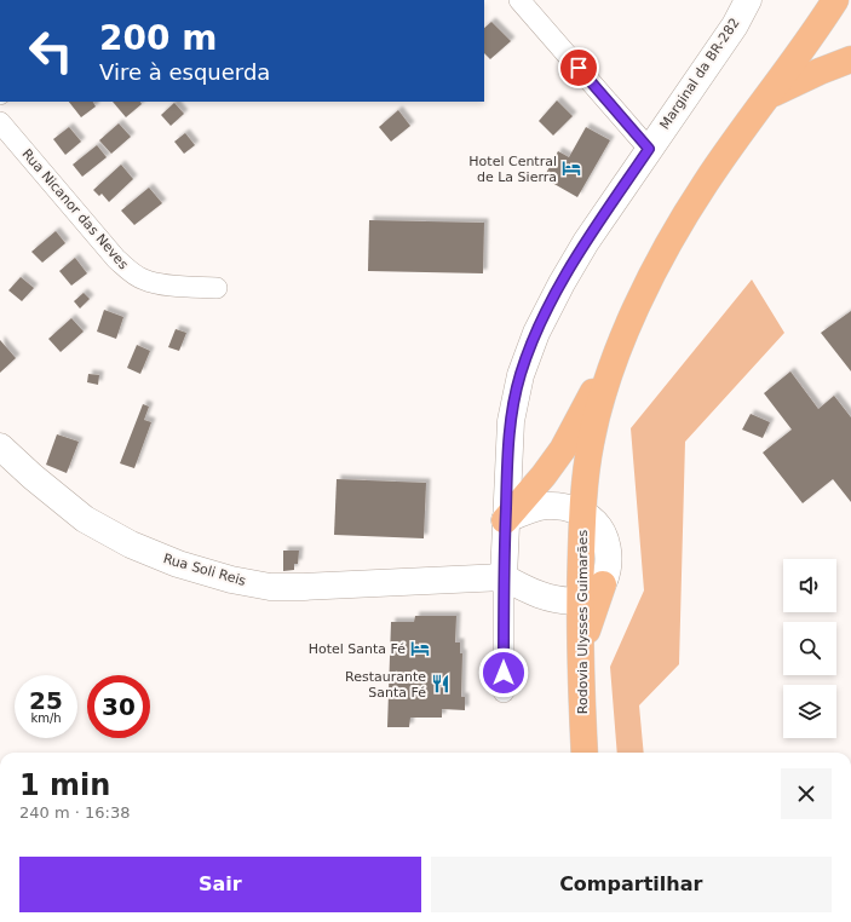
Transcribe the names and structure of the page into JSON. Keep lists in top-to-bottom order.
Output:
{
  "streets": {
    "highway": ["Rodovia Ulysses Guimarães"],
    "street": ["Marginal da BR-282", "Rua Nicanor das Neves", "Rua Soli Reis"]
  },
  "crossings": [
    ["Marginal da BR-282", "Rua Soli Reis"]
  ],
  "places": {
    "hotel": ["Hotel Central de La Sierra", "Hotel Santa Fé"],
    "restaurant": ["Restaurante Santa Fé"]
  },
  "page": {
    "turn": ["200 m", "Vire à esquerda"],
    "speed": "25 km/h",
    "limit": "30",
    "heading": ["1 min", "240 m · 16:38"],
    "buttons": ["Sair", "Compartilhar"]
  }
}
